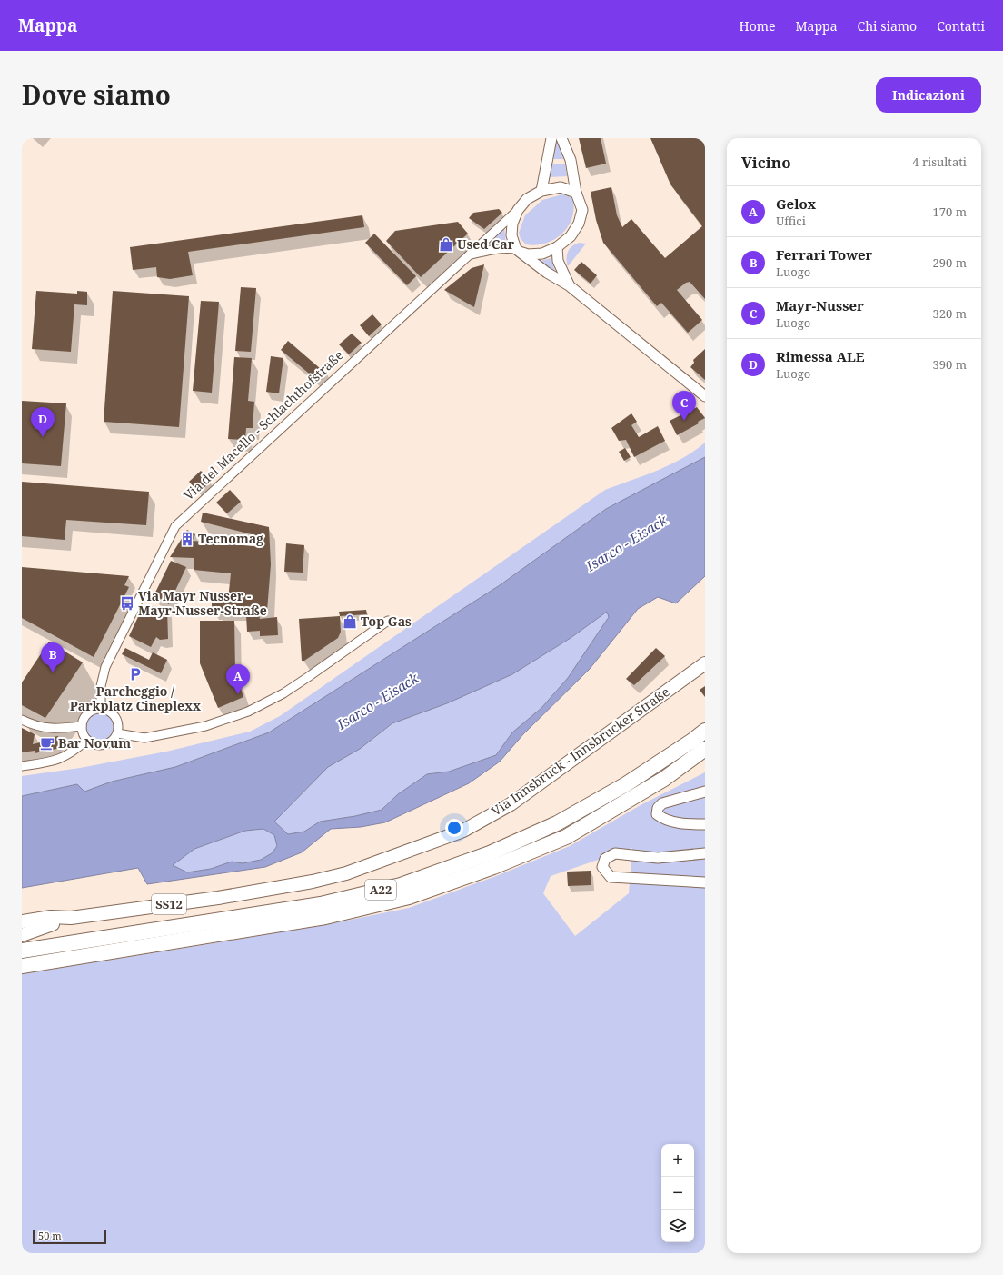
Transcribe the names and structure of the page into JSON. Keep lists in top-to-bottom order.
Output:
{
  "streets": {
    "highway": ["A22"],
    "main road": ["Via Innsbruck - Innsbrucker Straße", "SS12"],
    "street": ["Via del Macello - Schlachthofstraße"]
  },
  "water": ["Isarco - Eisack"],
  "places": {
    "shop": ["Used Car", "Top Gas"],
    "building": ["Tecnomag"],
    "bus stop": ["Via Mayr Nusser - Mayr-Nusser-Straße"],
    "parking": ["Parcheggio / Parkplatz Cineplexx"],
    "cafe": ["Bar Novum"]
  },
  "scale_bar": "50 m",
  "page": {
    "header": "Mappa",
    "nav": [
      "Home",
      "Mappa",
      "Chi siamo",
      "Contatti"
    ],
    "title": "Dove siamo",
    "buttons": "Indicazioni",
    "heading": ["Vicino", "4 risultati"],
    "list": [
      {
        "mark": "A",
        "name": "Gelox",
        "note": "Uffici",
        "value": "170 m"
      },
      {
        "mark": "B",
        "name": "Ferrari Tower",
        "note": "Luogo",
        "value": "290 m"
      },
      {
        "mark": "C",
        "name": "Mayr-Nusser",
        "note": "Luogo",
        "value": "320 m"
      },
      {
        "mark": "D",
        "name": "Rimessa ALE",
        "note": "Luogo",
        "value": "390 m"
      }
    ],
    "pins": [
      "C",
      "D",
      "B",
      "A"
    ],
    "map_buttons": ["+", "−"],
    "scale": "50 m"
  }
}
